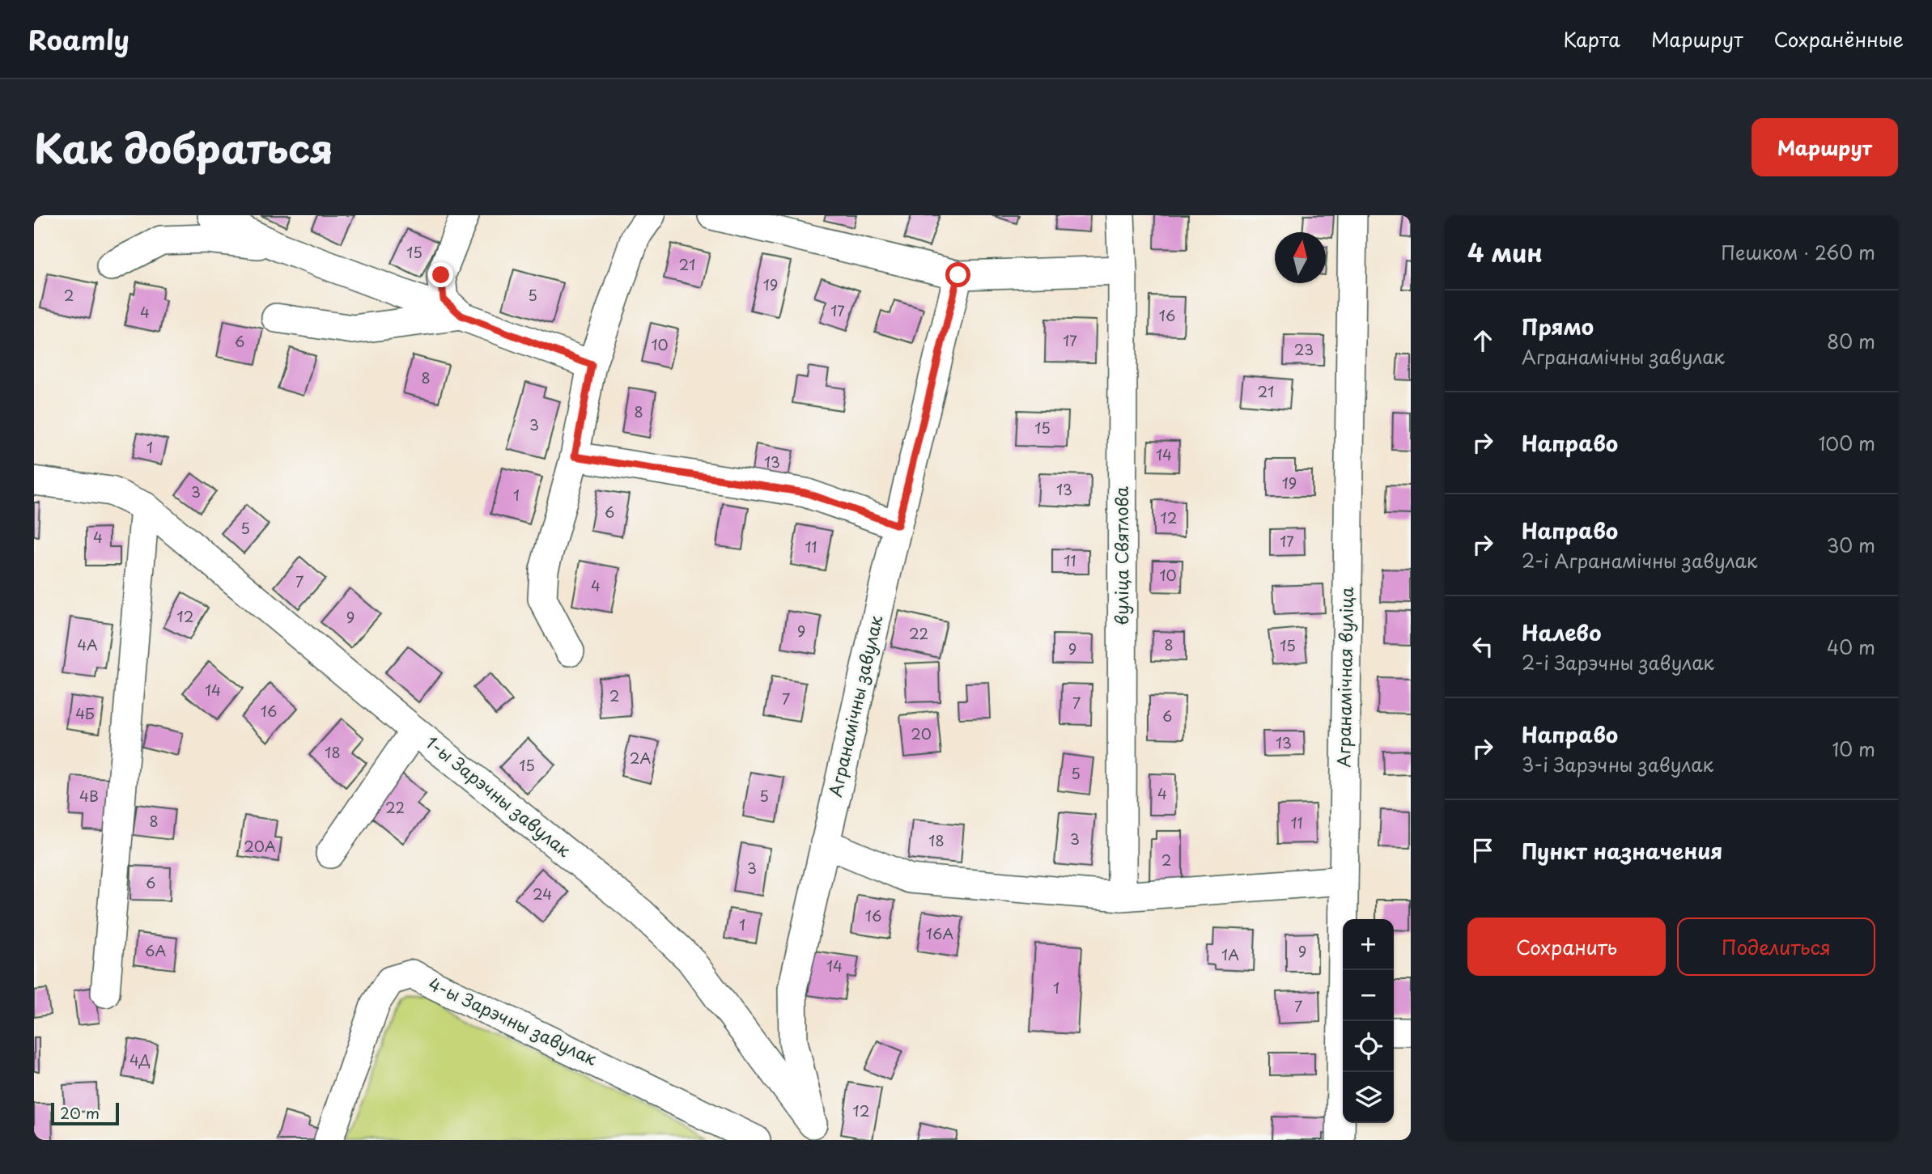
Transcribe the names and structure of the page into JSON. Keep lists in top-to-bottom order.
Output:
{
  "streets": {
    "street": [
      "вуліца Святлова",
      "Агранамічная вуліца",
      "Агранамічны завулак",
      "1-ы Зарэчны завулак",
      "4-ы Зарэчны завулак"
    ]
  },
  "crossings": [
    ["Агранамічны завулак", "1-ы Зарэчны завулак"]
  ],
  "house_numbers": [
    "15",
    "21",
    "19",
    "2",
    "5",
    "17",
    "4",
    "16",
    "17",
    "6",
    "10",
    "23",
    "8",
    "21",
    "8",
    "3",
    "15",
    "1",
    "14",
    "13",
    "19",
    "13",
    "3",
    "1",
    "6",
    "12",
    "5",
    "4",
    "17",
    "11",
    "11",
    "10",
    "7",
    "4",
    "12",
    "9",
    "9",
    "22",
    "4А",
    "8",
    "15",
    "9",
    "14",
    "2",
    "7",
    "7",
    "16",
    "4Б",
    "6",
    "20",
    "13",
    "18",
    "2А",
    "15",
    "5",
    "4",
    "4В",
    "5",
    "22",
    "8",
    "11",
    "3",
    "18",
    "20А",
    "2",
    "3",
    "6",
    "24",
    "16",
    "1",
    "16А",
    "6А",
    "9",
    "1А",
    "14",
    "1",
    "7",
    "4Д",
    "12"
  ],
  "scale_bar": "20 m",
  "north": "top",
  "page": {
    "header": "Roamly",
    "nav": ["Карта", "Маршрут", "Сохранённые"],
    "title": "Как добраться",
    "buttons": [
      "Маршрут",
      ["Сохранить", "Поделиться"]
    ],
    "heading": ["4 мин", "Пешком · 260 m"],
    "list": [
      ["Прямо", "Агранамічны завулак", "80 m"],
      ["Направо", "100 m"],
      ["Направо", "2-і Агранамічны завулак", "30 m"],
      ["Налево", "2-і Зарэчны завулак", "40 m"],
      ["Направо", "3-і Зарэчны завулак", "10 m"],
      "Пункт назначения"
    ],
    "map_buttons": ["+", "−"],
    "scale": "20 m"
  }
}
